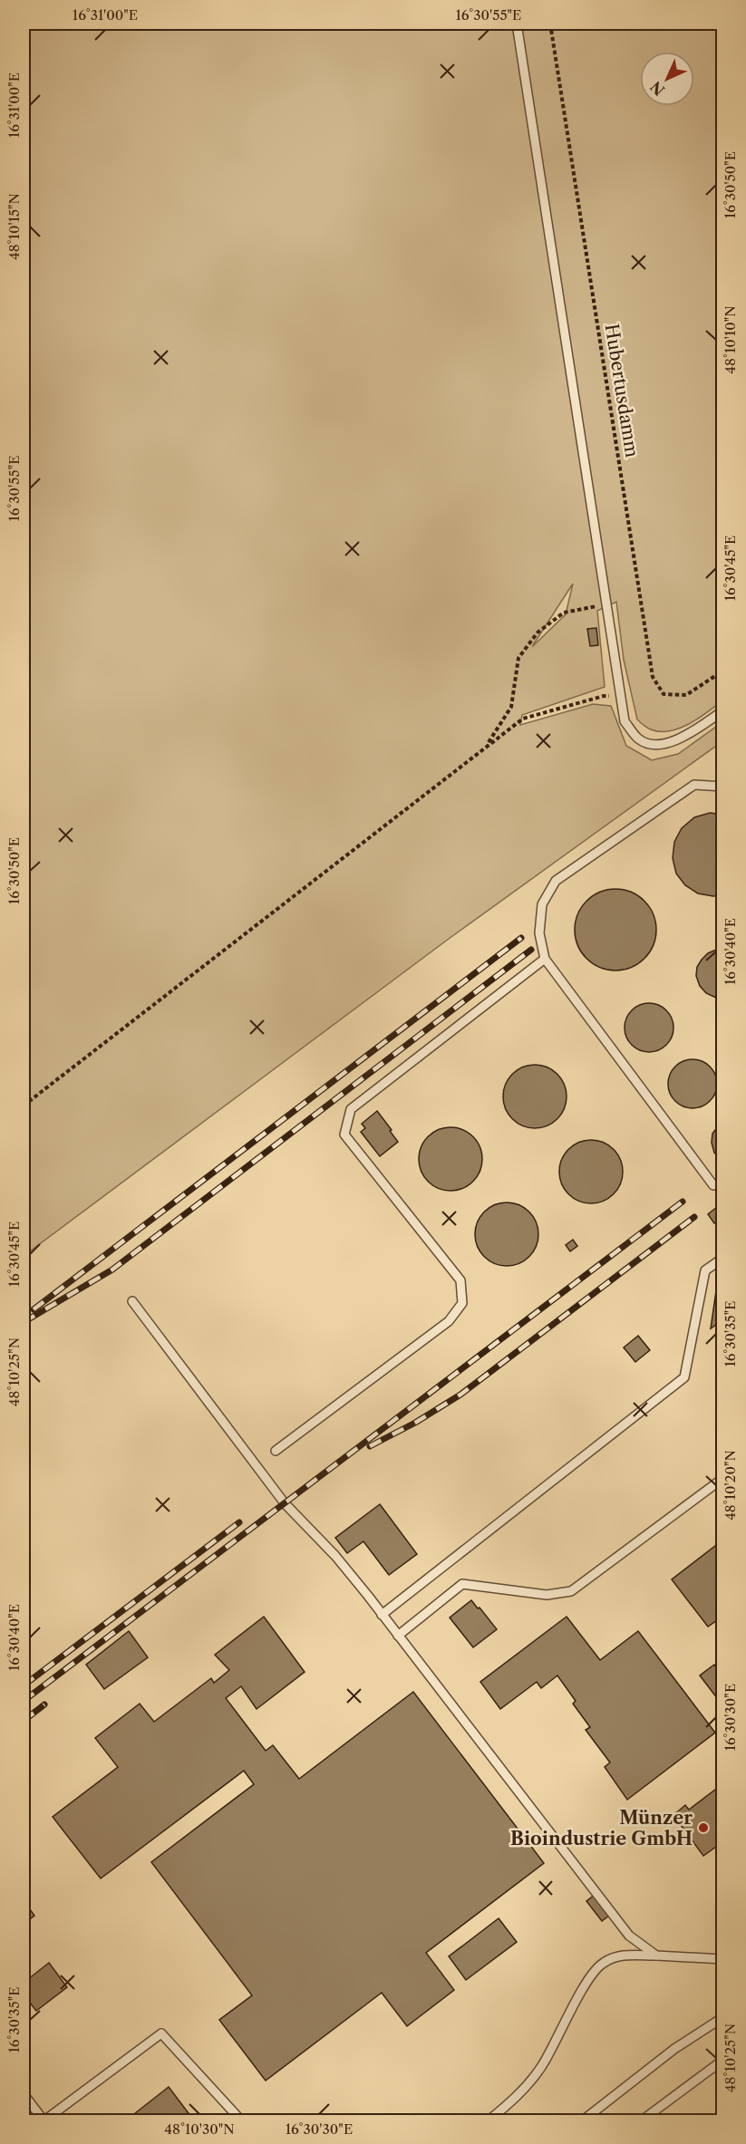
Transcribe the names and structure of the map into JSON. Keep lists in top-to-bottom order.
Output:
{
  "streets": {
    "path": ["Hubertusdamm"]
  },
  "places": ["Münzer Bioindustrie GmbH"],
  "north": "bottom left",
  "coordinates": [
    "16°31'00\"E",
    "16°30'55\"E",
    "16°30'50\"E",
    "48°10'15\"N",
    "48°10'10\"N",
    "16°30'45\"E",
    "16°30'40\"E",
    "16°30'35\"E",
    "48°10'25\"N",
    "48°10'20\"N",
    "16°30'30\"E",
    "48°10'30\"N"
  ]
}
